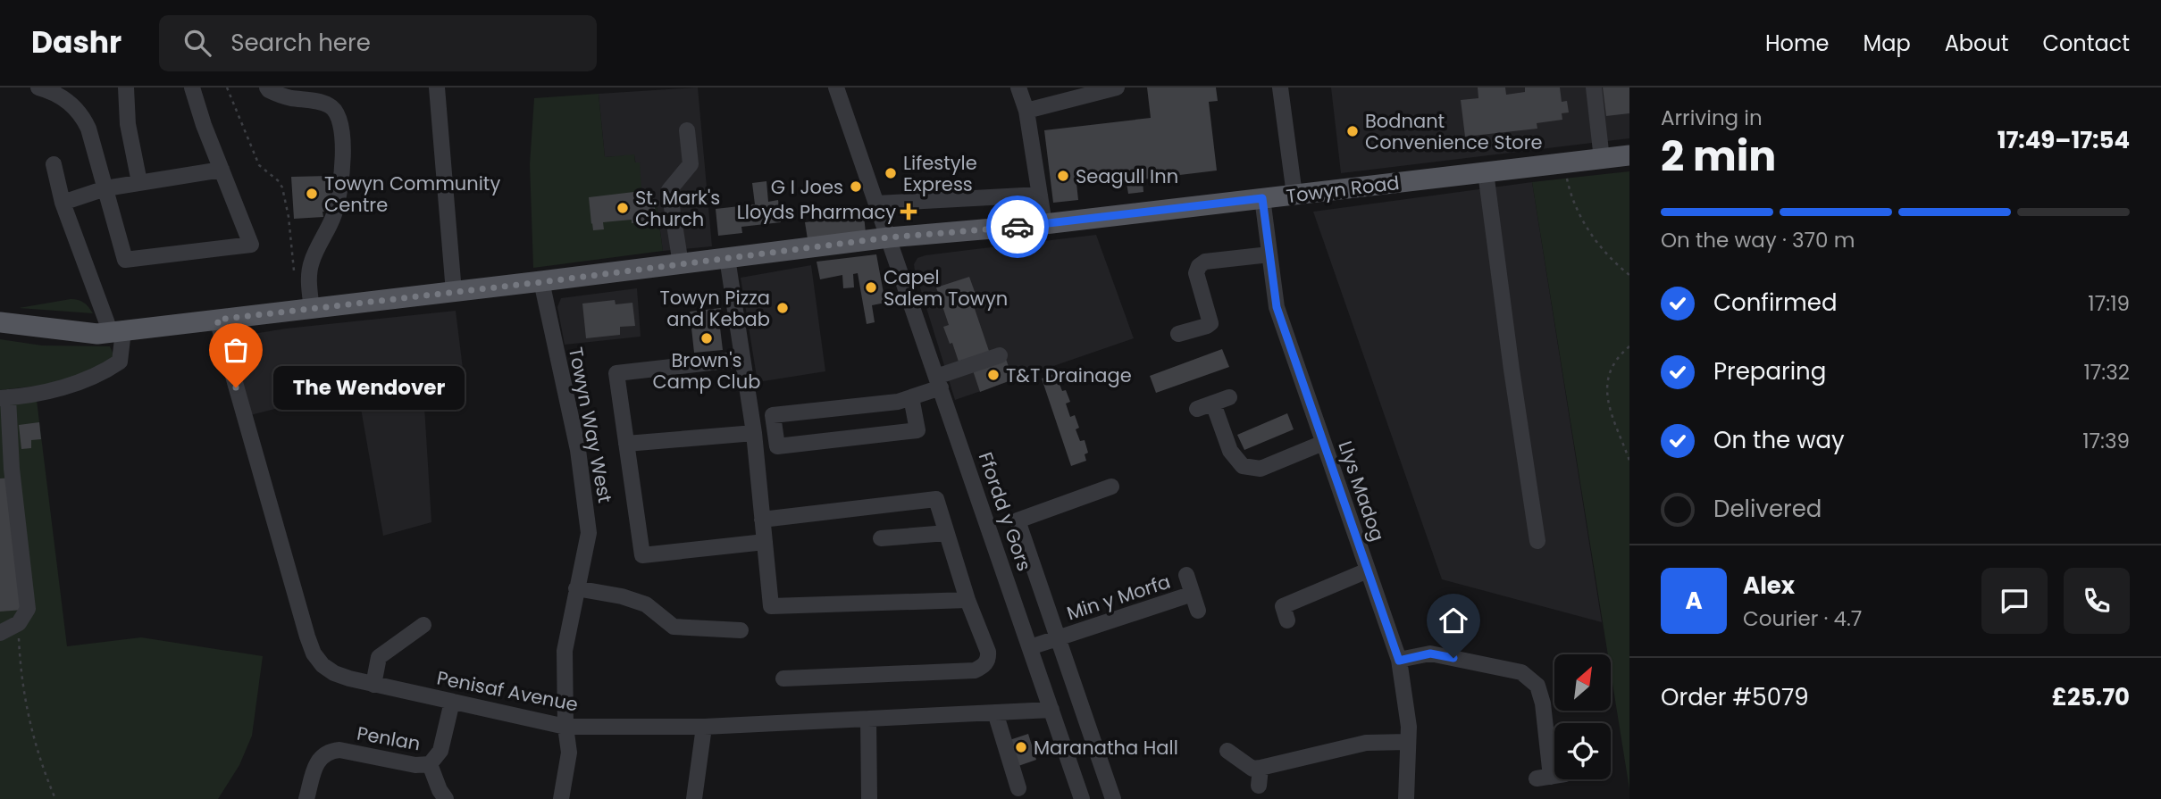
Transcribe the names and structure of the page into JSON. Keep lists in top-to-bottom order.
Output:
{
  "streets": {
    "main road": ["Towyn Road"],
    "street": [
      "Towyn Way West",
      "Llys Madog",
      "Ffordd y Gors",
      "Min y Morfa",
      "Penisaf Avenue",
      "Penlan"
    ]
  },
  "crossings": [
    ["Towyn Road", "Towyn Way West"],
    ["Towyn Road", "Llys Madog"],
    ["Towyn Road", "Ffordd y Gors"],
    ["Towyn Road", "Penisaf Avenue"],
    ["Towyn Way West", "Penisaf Avenue"],
    ["Ffordd y Gors", "Min y Morfa"],
    ["Ffordd y Gors", "Penisaf Avenue"],
    ["Penisaf Avenue", "Penlan"]
  ],
  "places": {
    "other": [
      "Bodnant Convenience Store",
      "Lifestyle Express",
      "Seagull Inn",
      "G I Joes",
      "Towyn Community Centre",
      "St. Mark's Church",
      "Capel Salem Towyn",
      "Towyn Pizza and Kebab",
      "Brown's Camp Club",
      "T&T Drainage",
      "The Wendover",
      "Maranatha Hall"
    ],
    "health": ["Lloyds Pharmacy"]
  },
  "north": "top right",
  "page": {
    "header": "Dashr",
    "search": "Search here",
    "nav": [
      "Home",
      "Map",
      "About",
      "Contact"
    ],
    "heading": ["2 min", "Arriving in", "17:49–17:54"],
    "panel": [
      "Alex",
      "Courier · 4.7",
      "Order #5079",
      "£25.70"
    ],
    "bar": "On the way · 370 m",
    "list": [
      ["Confirmed", "17:19"],
      ["Preparing", "17:32"],
      ["On the way", "17:39"],
      "Delivered"
    ],
    "bubble": "The Wendover",
    "round": "A"
  }
}
